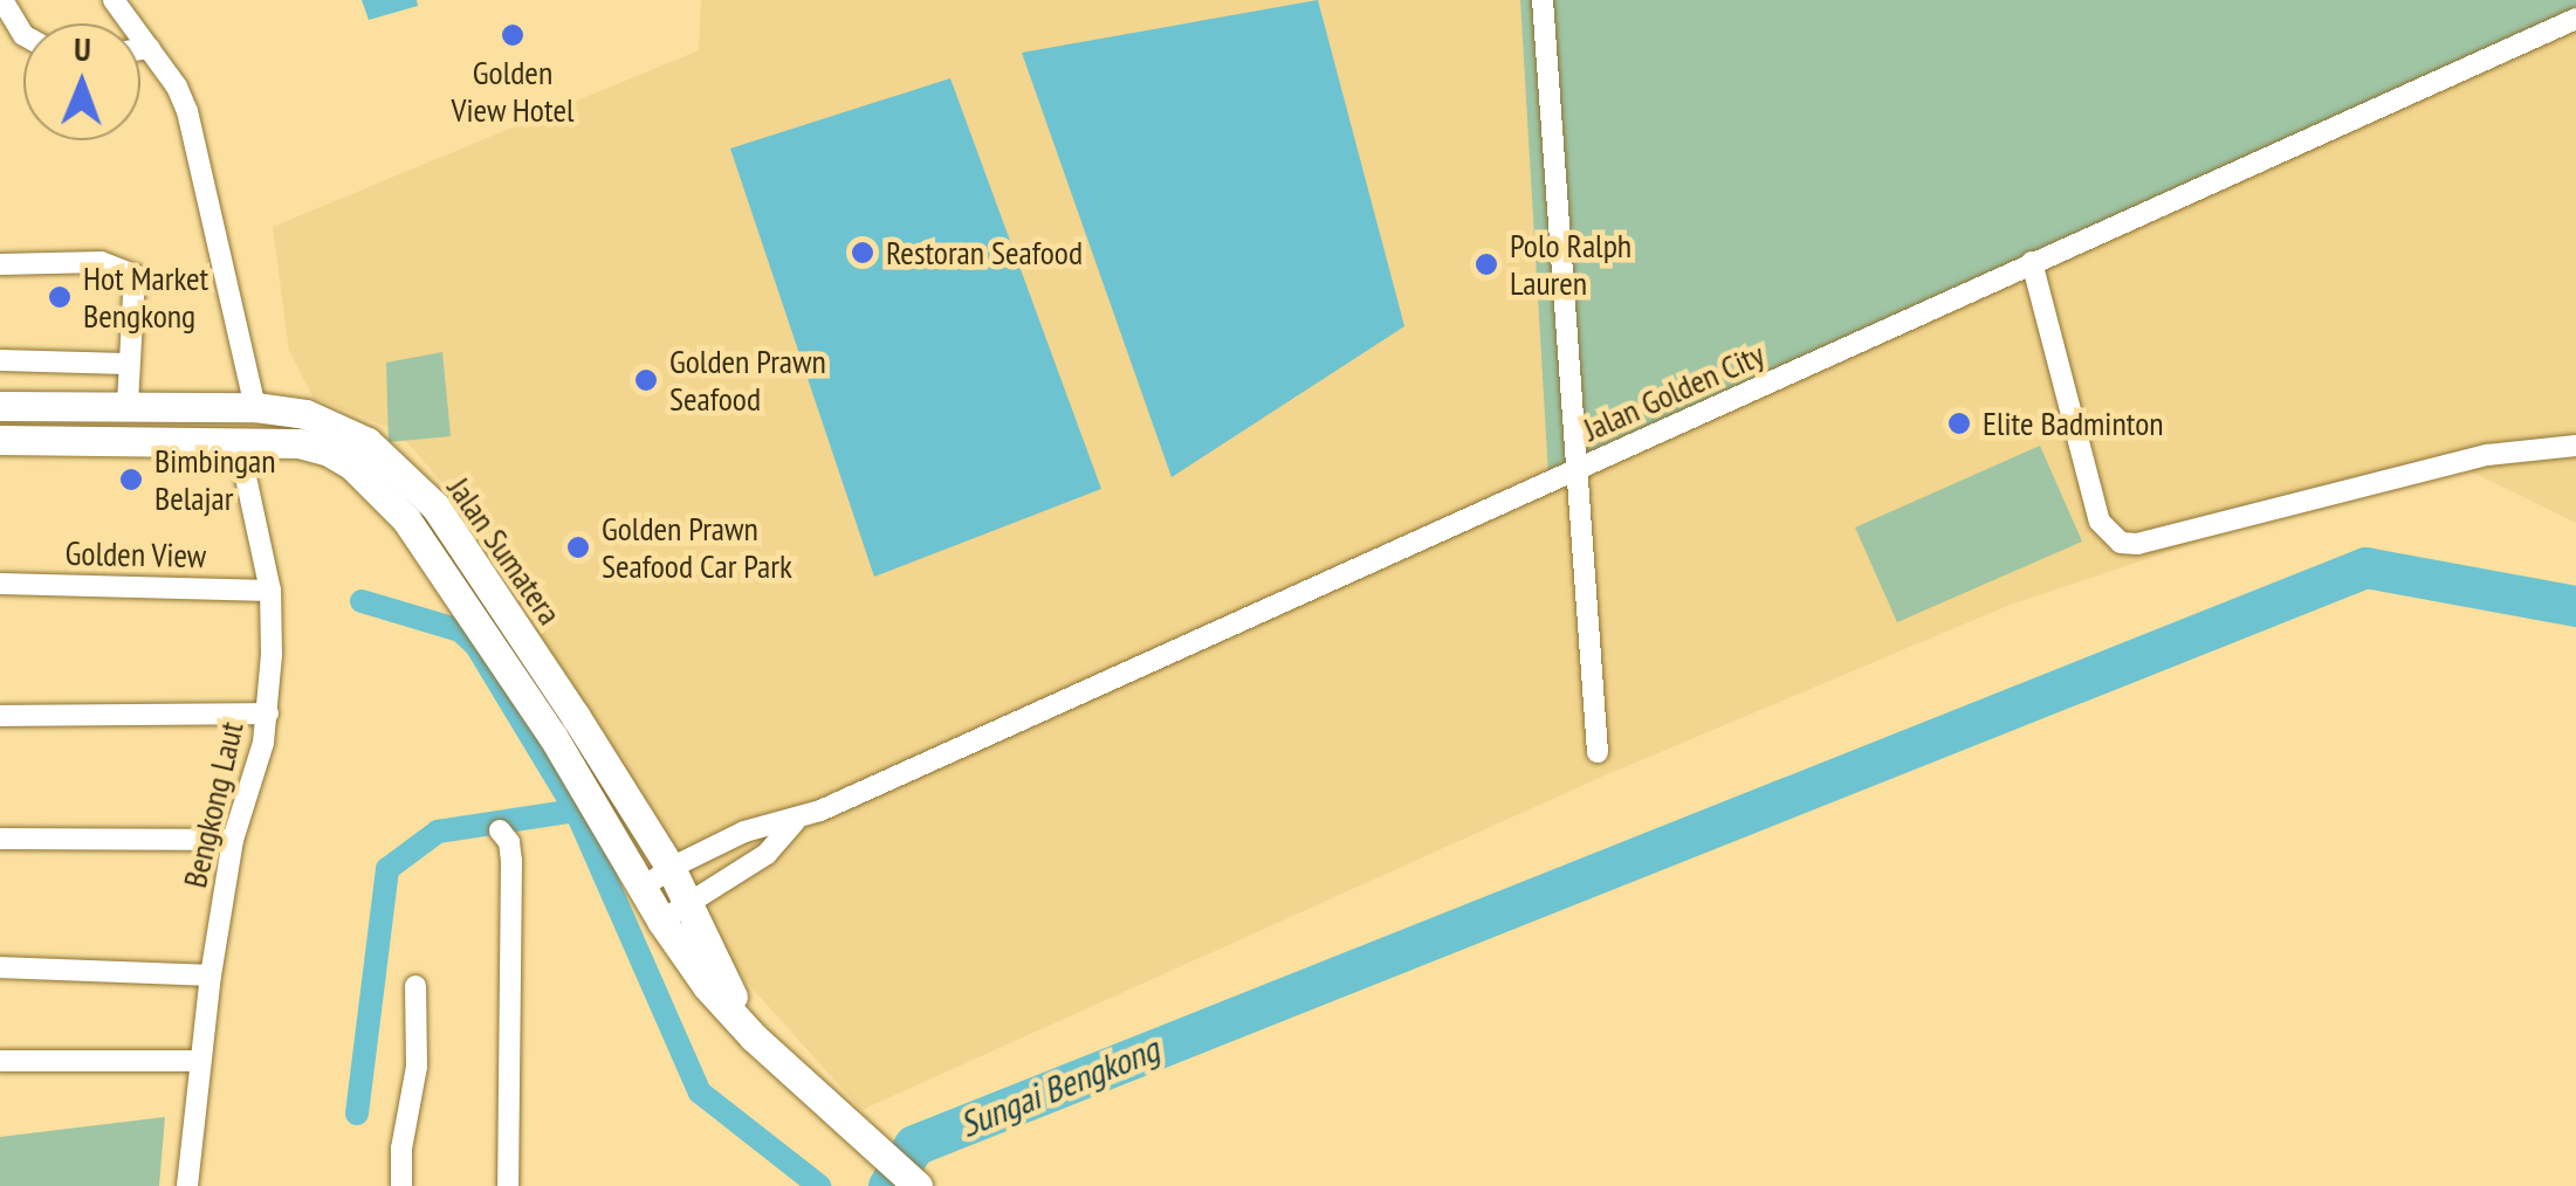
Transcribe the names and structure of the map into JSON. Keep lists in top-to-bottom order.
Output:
{
  "streets": {
    "main road": ["Jalan Sumatera"],
    "street": ["Jalan Golden City", "Golden View", "Bengkong Laut"]
  },
  "crossings": [
    ["Jalan Golden City", "Jalan Sumatera"],
    ["Jalan Sumatera", "Bengkong Laut"],
    ["Golden View", "Bengkong Laut"]
  ],
  "water": ["Sungai Bengkong"],
  "places": [
    "Golden View Hotel",
    "Restoran Seafood",
    "Polo Ralph Lauren",
    "Hot Market Bengkong",
    "Golden Prawn Seafood",
    "Elite Badminton",
    "Bimbingan Belajar",
    "Golden Prawn Seafood Car Park"
  ],
  "north": "top"
}
